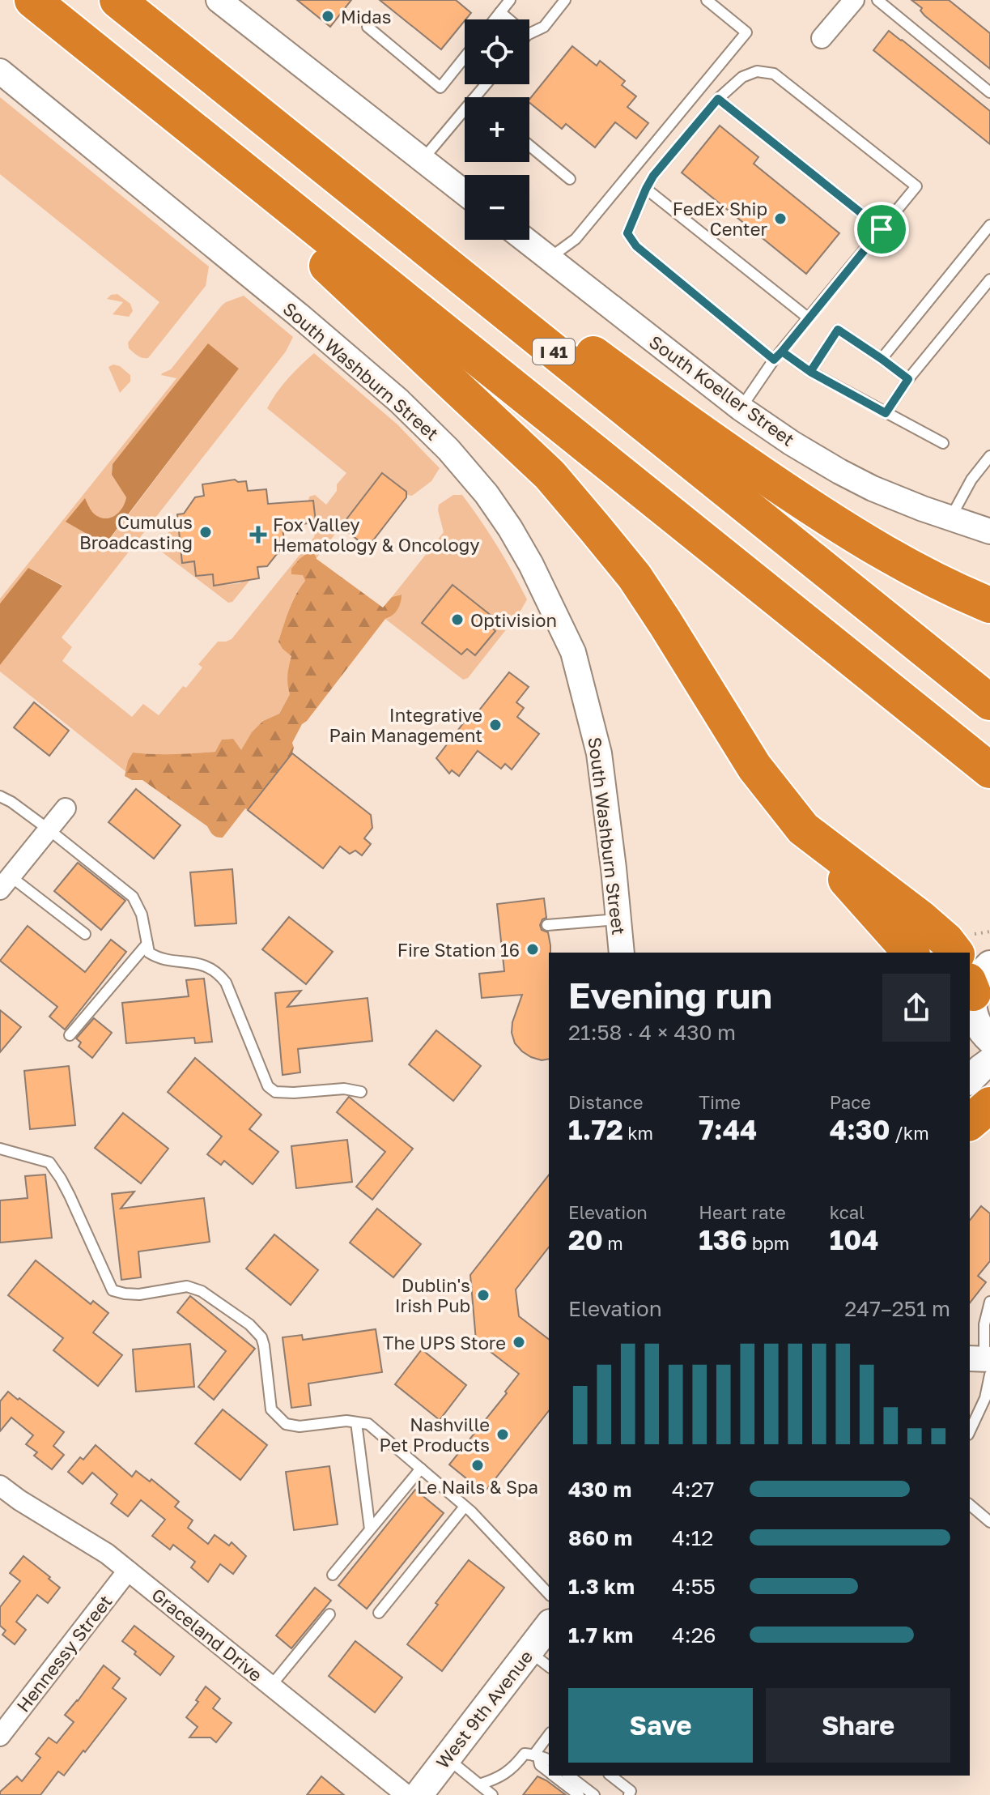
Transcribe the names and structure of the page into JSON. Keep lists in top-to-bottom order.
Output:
{
  "streets": {
    "highway": ["I 41"],
    "main road": ["West 9th Avenue"],
    "street": [
      "South Washburn Street",
      "South Koeller Street",
      "Graceland Drive",
      "Hennessy Street"
    ]
  },
  "crossings": [
    ["Graceland Drive", "Hennessy Street"]
  ],
  "places": {
    "other": [
      "Midas",
      "FedEx Ship Center",
      "Cumulus Broadcasting",
      "Optivision",
      "Integrative Pain Management",
      "Fire Station 16",
      "Dublin's Irish Pub",
      "The UPS Store",
      "Nashville Pet Products",
      "Le Nails & Spa"
    ],
    "health": ["Fox Valley Hematology & Oncology"]
  },
  "page": {
    "map_buttons": ["+", "−"],
    "heading": ["Evening run", "21:58 · 4 × 430 m"],
    "stats": [
      ["Distance", "1.72 km"],
      ["Time", "7:44"],
      ["Pace", "4:30 /km"],
      ["Elevation", "20 m"],
      ["Heart rate", "136 bpm"],
      ["kcal", "104"]
    ],
    "chart": ["Elevation", "247–251 m"],
    "list": [
      {
        "name": "430 m",
        "note": "4:27"
      },
      {
        "name": "860 m",
        "note": "4:12"
      },
      {
        "name": "1.3 km",
        "note": "4:55"
      },
      {
        "name": "1.7 km",
        "note": "4:26"
      }
    ],
    "buttons": ["Save", "Share"]
  }
}
